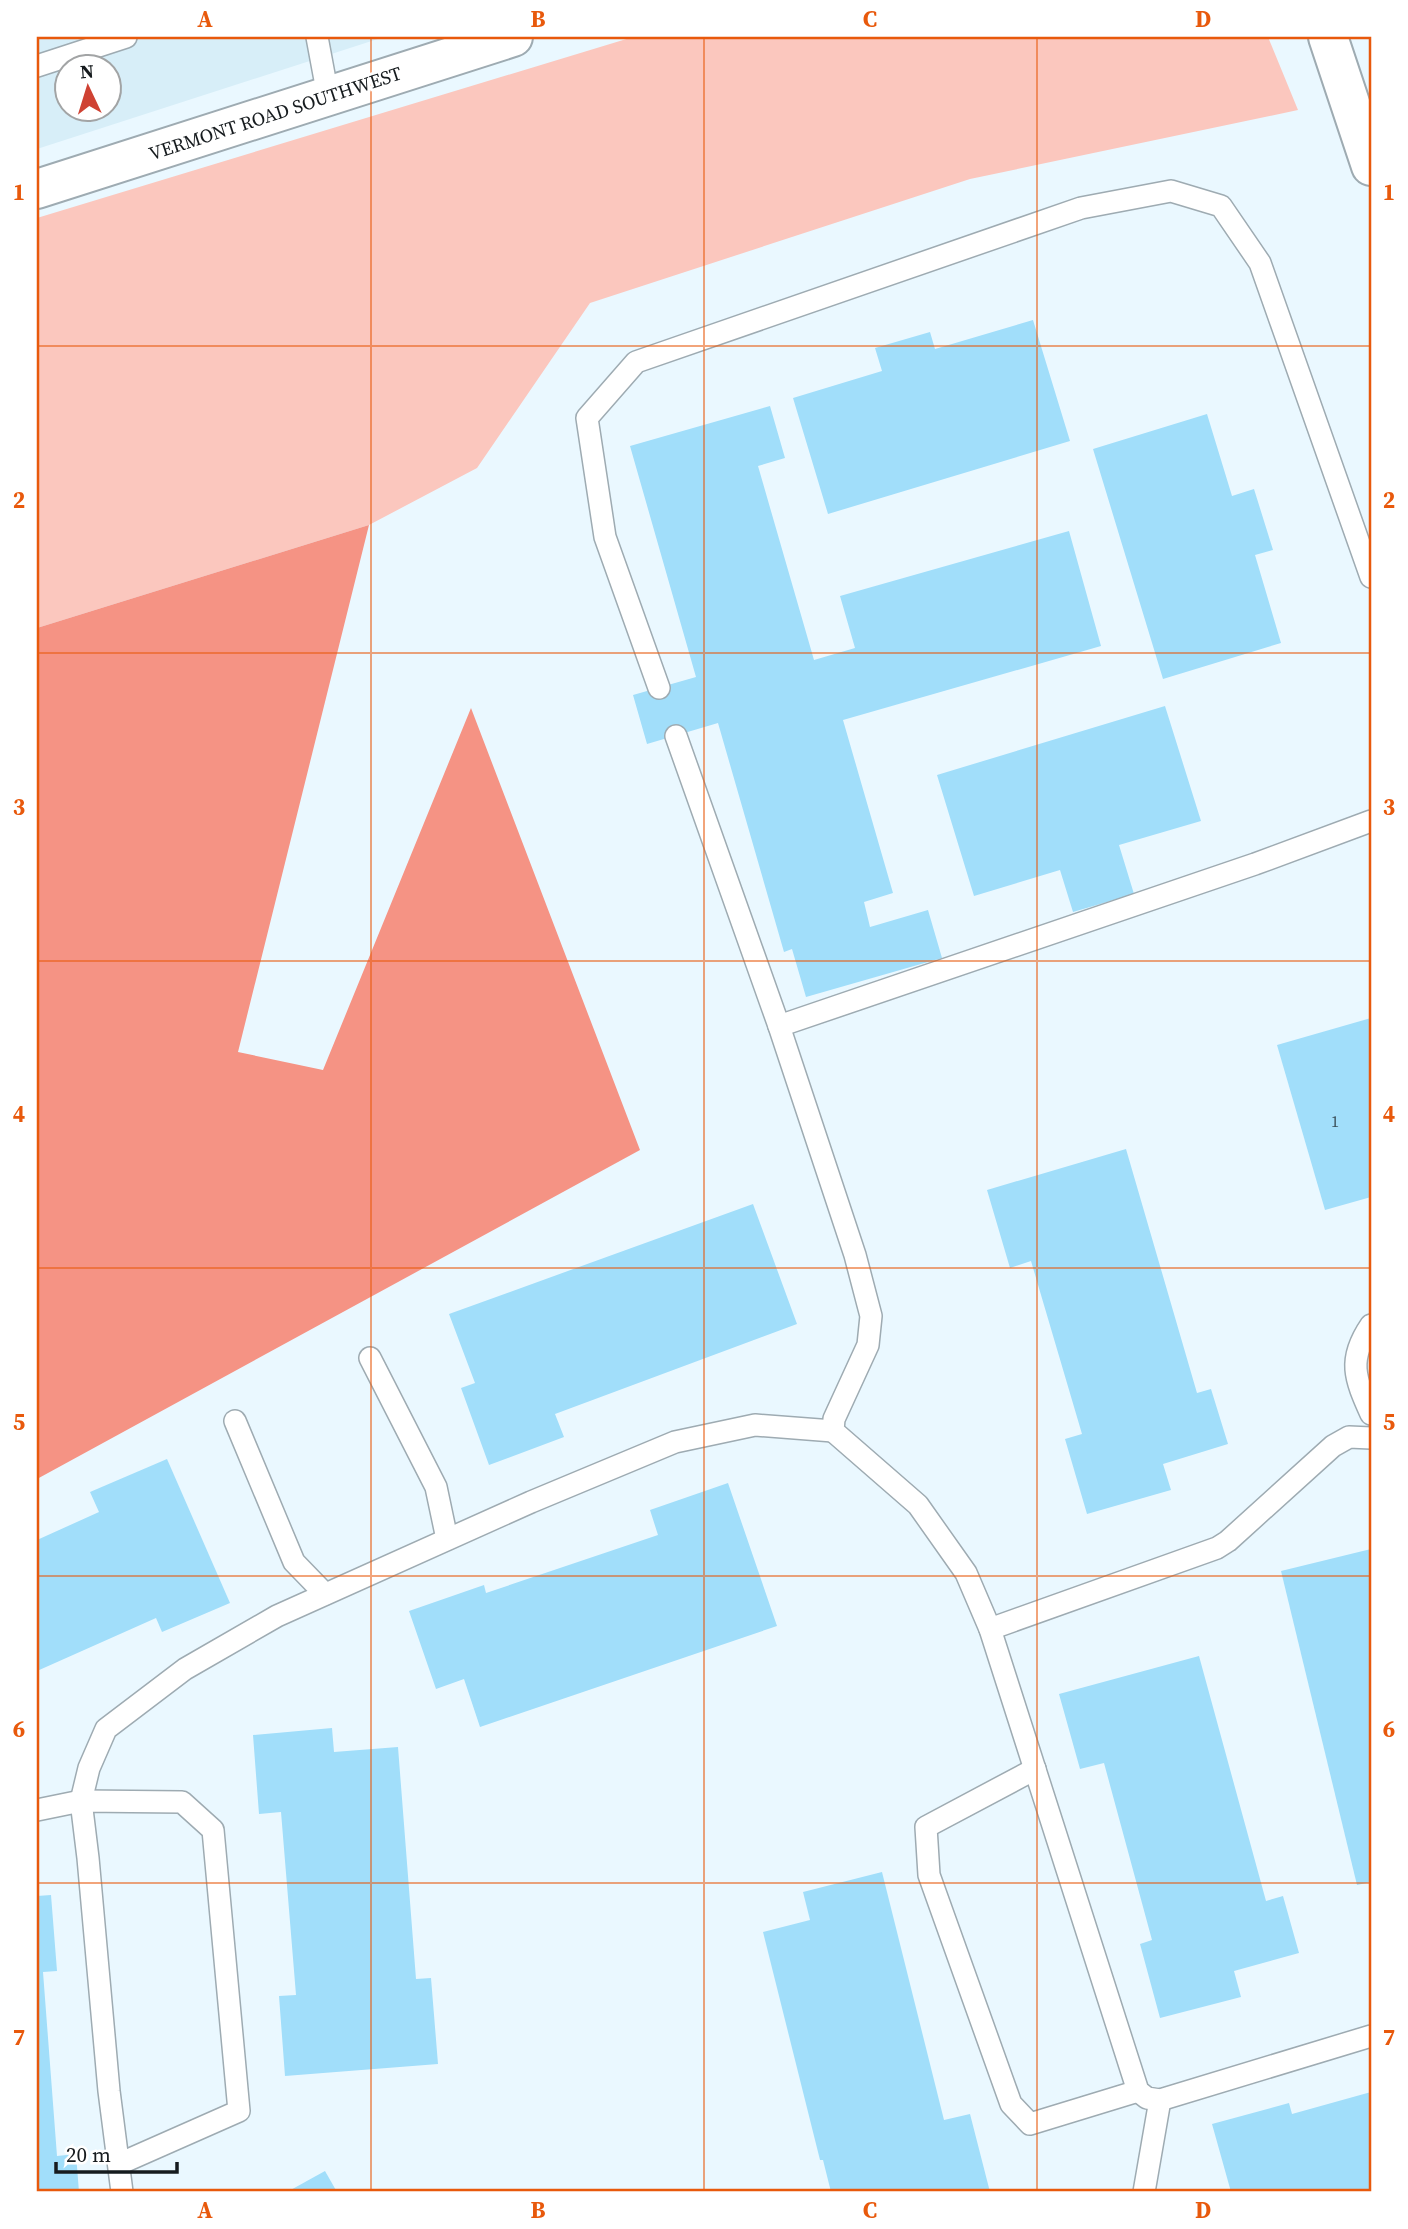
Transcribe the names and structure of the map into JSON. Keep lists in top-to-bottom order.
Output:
{
  "streets": {
    "street": ["VERMONT ROAD SOUTHWEST"]
  },
  "house_numbers": ["1"],
  "scale_bar": "20 m",
  "north": "top",
  "grid": {
    "columns": [
      "A",
      "B",
      "C",
      "D"
    ],
    "rows": [
      "1",
      "2",
      "3",
      "4",
      "5",
      "6",
      "7"
    ]
  }
}
